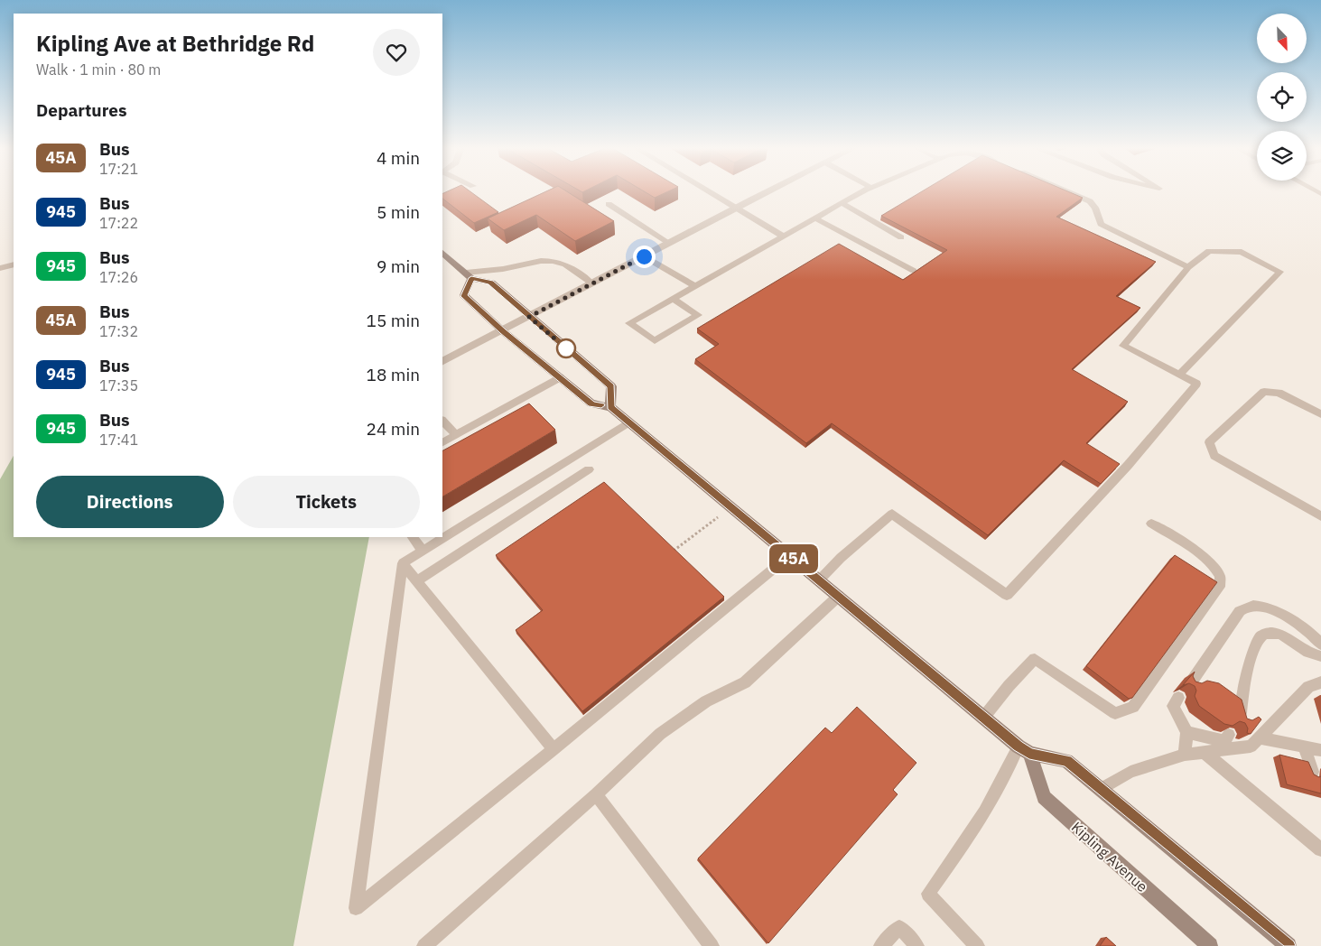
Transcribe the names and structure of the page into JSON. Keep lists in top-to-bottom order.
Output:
{
  "streets": {
    "main road": ["Kipling Avenue"]
  },
  "lines": ["bus line 45A"],
  "north": "bottom right",
  "page": {
    "on_map": "45A",
    "heading": [
      ["Kipling Ave at Bethridge Rd", "Walk · 1 min · 80 m"],
      "Departures"
    ],
    "list": [
      {
        "mark": "45A",
        "name": "Bus",
        "note": "17:21",
        "value": "4 min"
      },
      {
        "mark": "945",
        "name": "Bus",
        "note": "17:22",
        "value": "5 min"
      },
      {
        "mark": "945",
        "name": "Bus",
        "note": "17:26",
        "value": "9 min"
      },
      {
        "mark": "45A",
        "name": "Bus",
        "note": "17:32",
        "value": "15 min"
      },
      {
        "mark": "945",
        "name": "Bus",
        "note": "17:35",
        "value": "18 min"
      },
      {
        "mark": "945",
        "name": "Bus",
        "note": "17:41",
        "value": "24 min"
      }
    ],
    "buttons": ["Directions", "Tickets"]
  }
}
